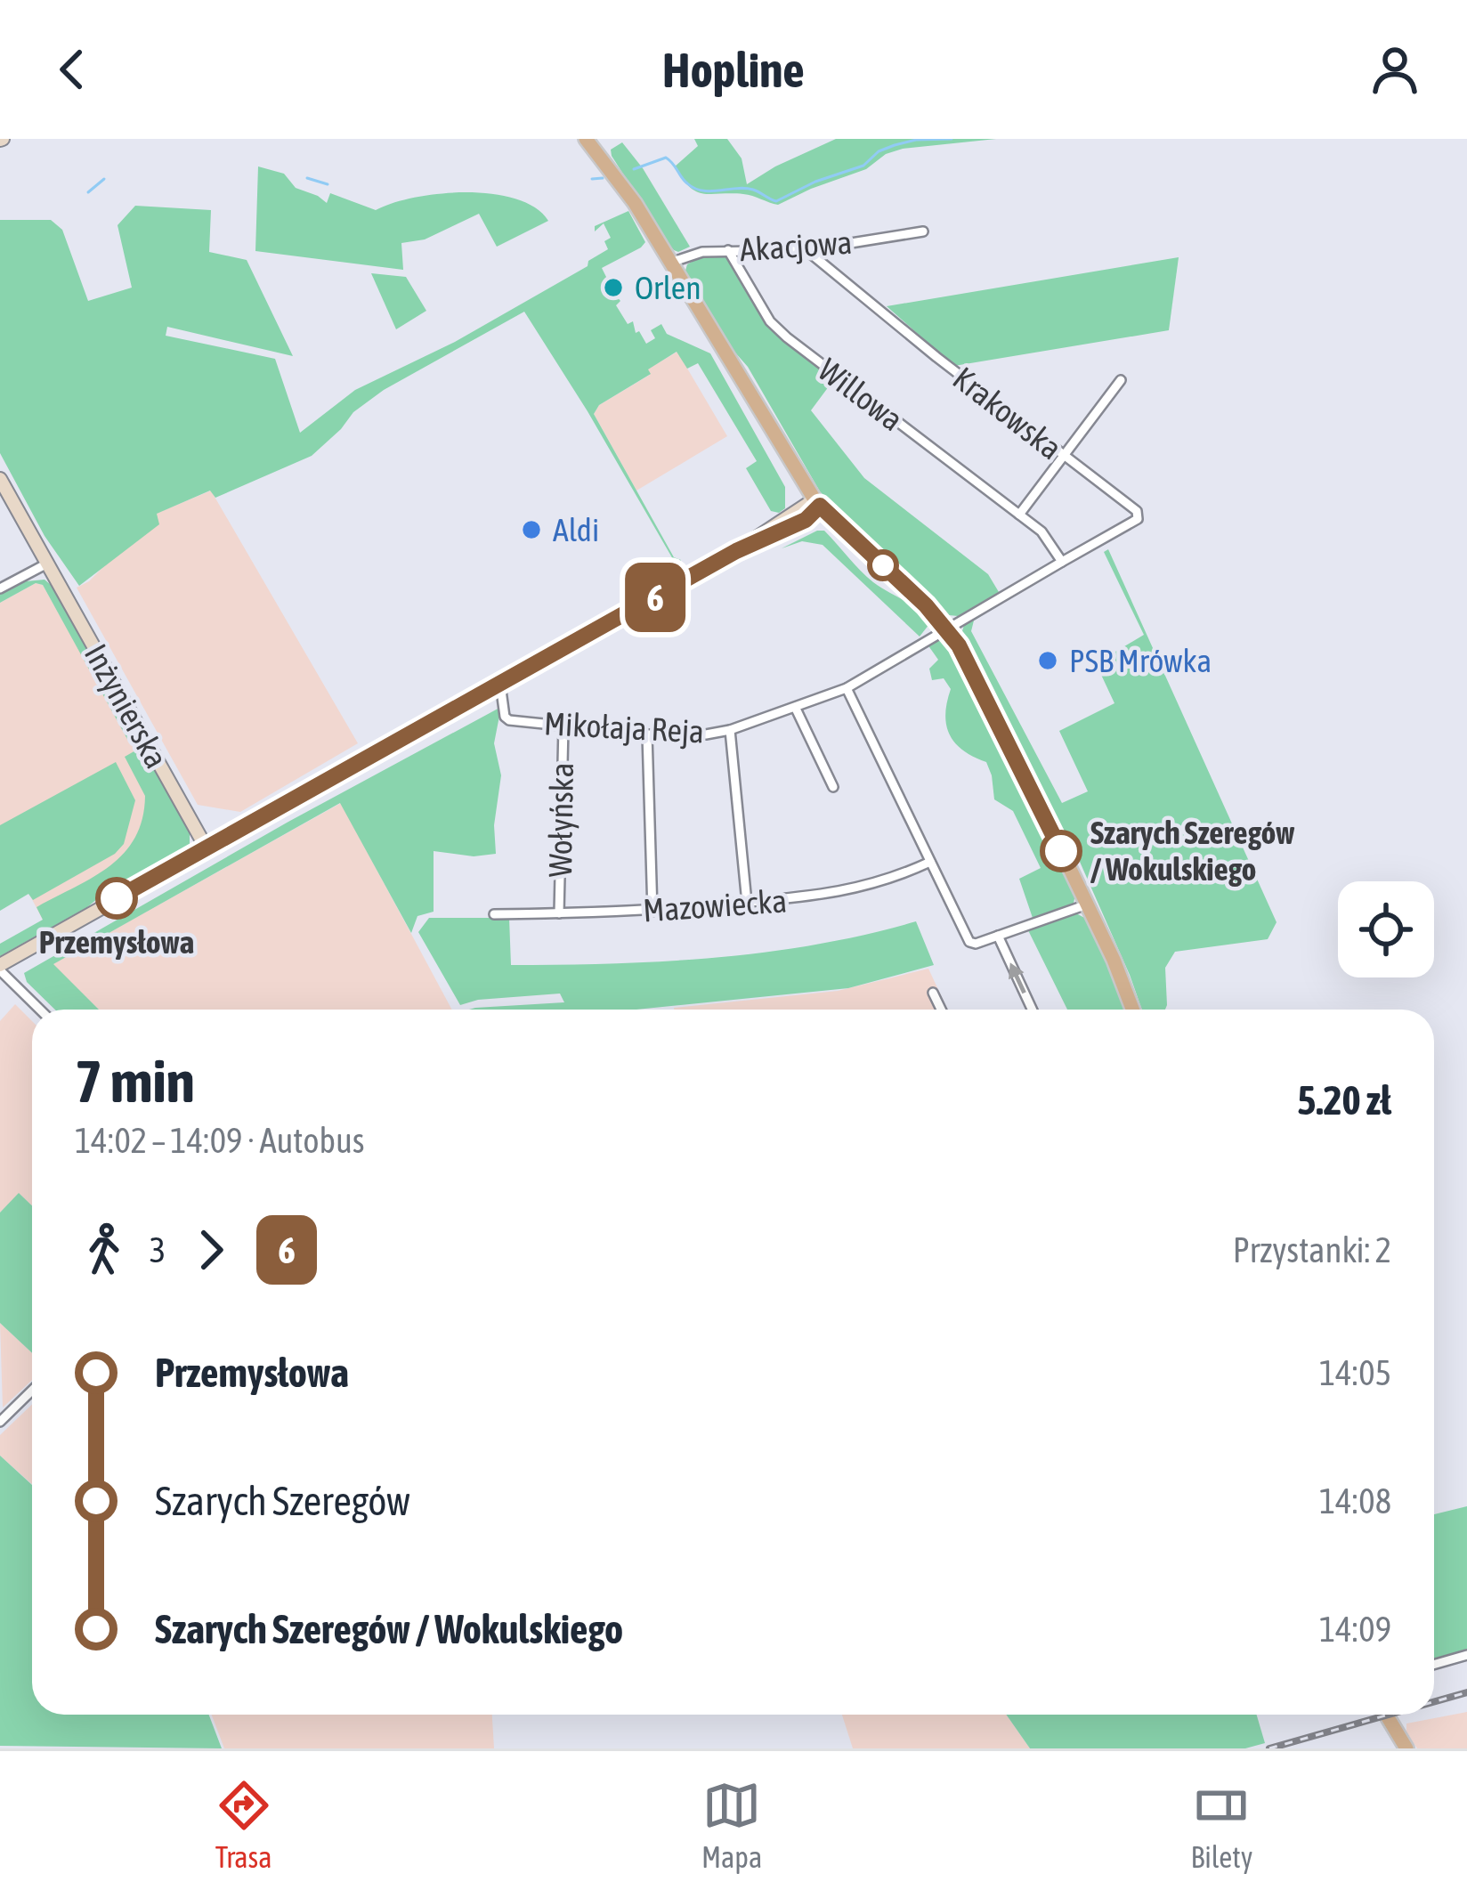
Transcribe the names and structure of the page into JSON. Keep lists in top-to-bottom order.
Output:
{
  "streets": {
    "main road": ["Inżynierska"],
    "street": [
      "Akacjowa",
      "Willowa",
      "Krakowska",
      "Mikołaja Reja",
      "Wołyńska",
      "Mazowiecka"
    ]
  },
  "crossings": [
    ["Akacjowa", "Willowa"],
    ["Akacjowa", "Krakowska"],
    ["Willowa", "Krakowska"],
    ["Krakowska", "Mikołaja Reja"],
    ["Mikołaja Reja", "Wołyńska"],
    ["Wołyńska", "Mazowiecka"]
  ],
  "places": [
    "Orlen",
    "Aldi",
    "PSB Mrówka",
    "Szarych Szeregów / Wokulskiego",
    "Przemysłowa"
  ],
  "lines": ["bus line 6"],
  "page": {
    "header": "Hopline",
    "on_map": "6",
    "heading": ["7 min", "14:02 – 14:09 · Autobus", "5.20 zł"],
    "legs": ["3", "6", "Przystanki: 2"],
    "list": [
      {
        "name": "Przemysłowa",
        "value": "14:05"
      },
      {
        "name": "Szarych Szeregów",
        "value": "14:08"
      },
      {
        "name": "Szarych Szeregów / Wokulskiego",
        "value": "14:09"
      }
    ],
    "tabs": ["Trasa", "Mapa", "Bilety"]
  }
}
